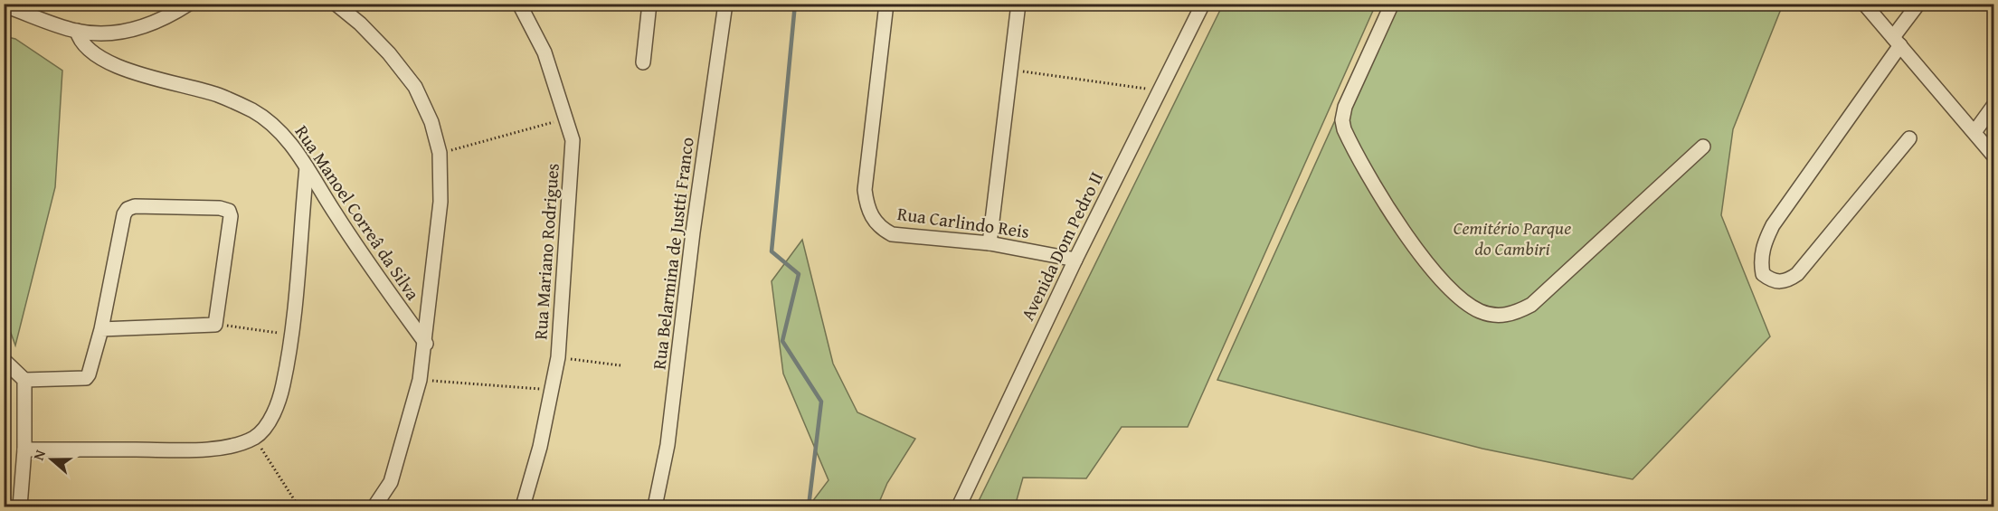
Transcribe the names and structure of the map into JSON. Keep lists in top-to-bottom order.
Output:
{
  "streets": {
    "street": [
      "Rua Manoel Correâ da Silva",
      "Rua Carlindo Reis",
      "Avenida Dom Pedro II",
      "Rua Mariano Rodrigues",
      "Rua Belarmina de Justti Franco"
    ]
  },
  "crossings": [
    ["Rua Carlindo Reis", "Avenida Dom Pedro II"]
  ],
  "parks": ["Cemitério Parque do Cambiri"],
  "north": "left"
}
